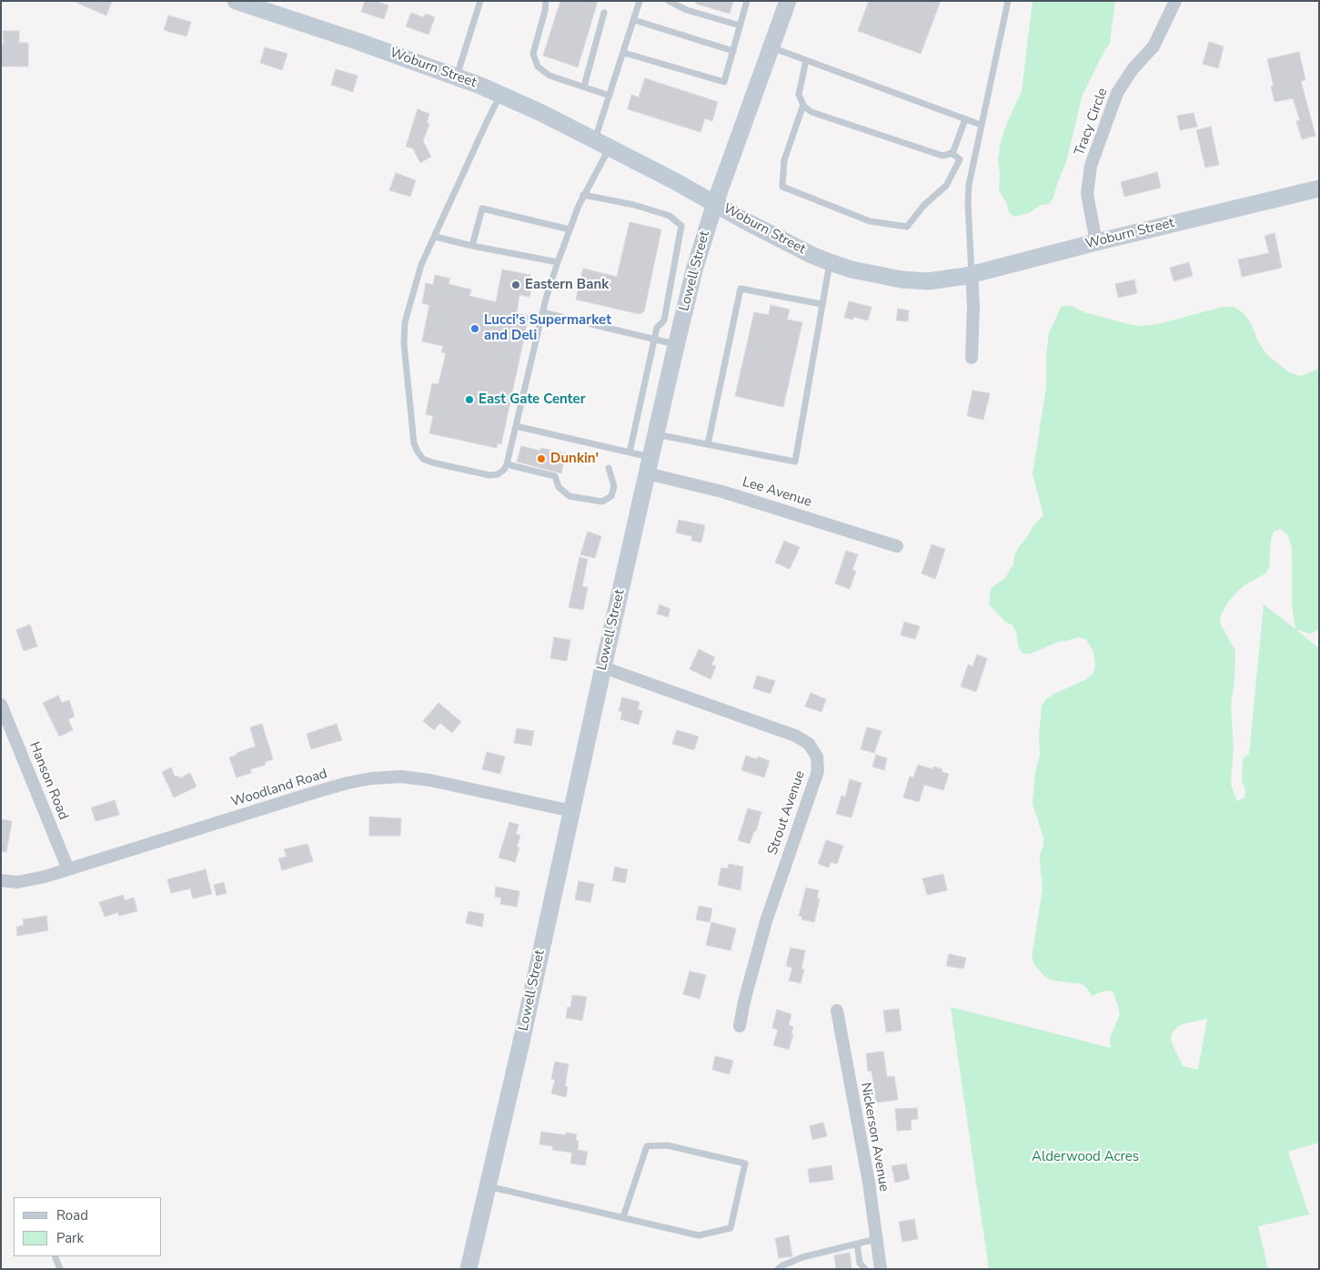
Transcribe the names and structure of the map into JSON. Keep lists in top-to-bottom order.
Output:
{
  "streets": {
    "main road": ["Woburn Street", "Lowell Street"],
    "street": [
      "Tracy Circle",
      "Lee Avenue",
      "Hanson Road",
      "Woodland Road",
      "Strout Avenue",
      "Nickerson Avenue"
    ]
  },
  "crossings": [
    ["Woburn Street", "Tracy Circle"],
    ["Woburn Street", "Lowell Street"],
    ["Lowell Street", "Lee Avenue"],
    ["Lowell Street", "Woodland Road"],
    ["Lowell Street", "Strout Avenue"],
    ["Hanson Road", "Woodland Road"]
  ],
  "parks": ["Alderwood Acres"],
  "places": [
    "Eastern Bank",
    "Lucci's Supermarket and Deli",
    "East Gate Center",
    "Dunkin'"
  ],
  "legend": ["Road", "Park"]
}
